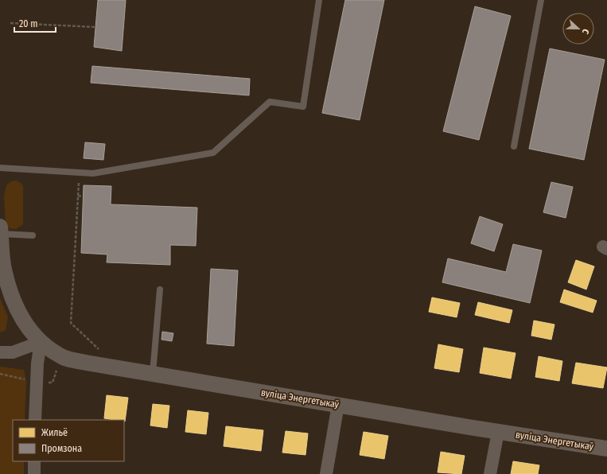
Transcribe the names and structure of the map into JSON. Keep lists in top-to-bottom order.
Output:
{
  "streets": {
    "street": ["вуліца Энергетыкаў"]
  },
  "legend": ["Жильё", "Промзона"],
  "scale_bar": "20 m",
  "north": "right"
}
